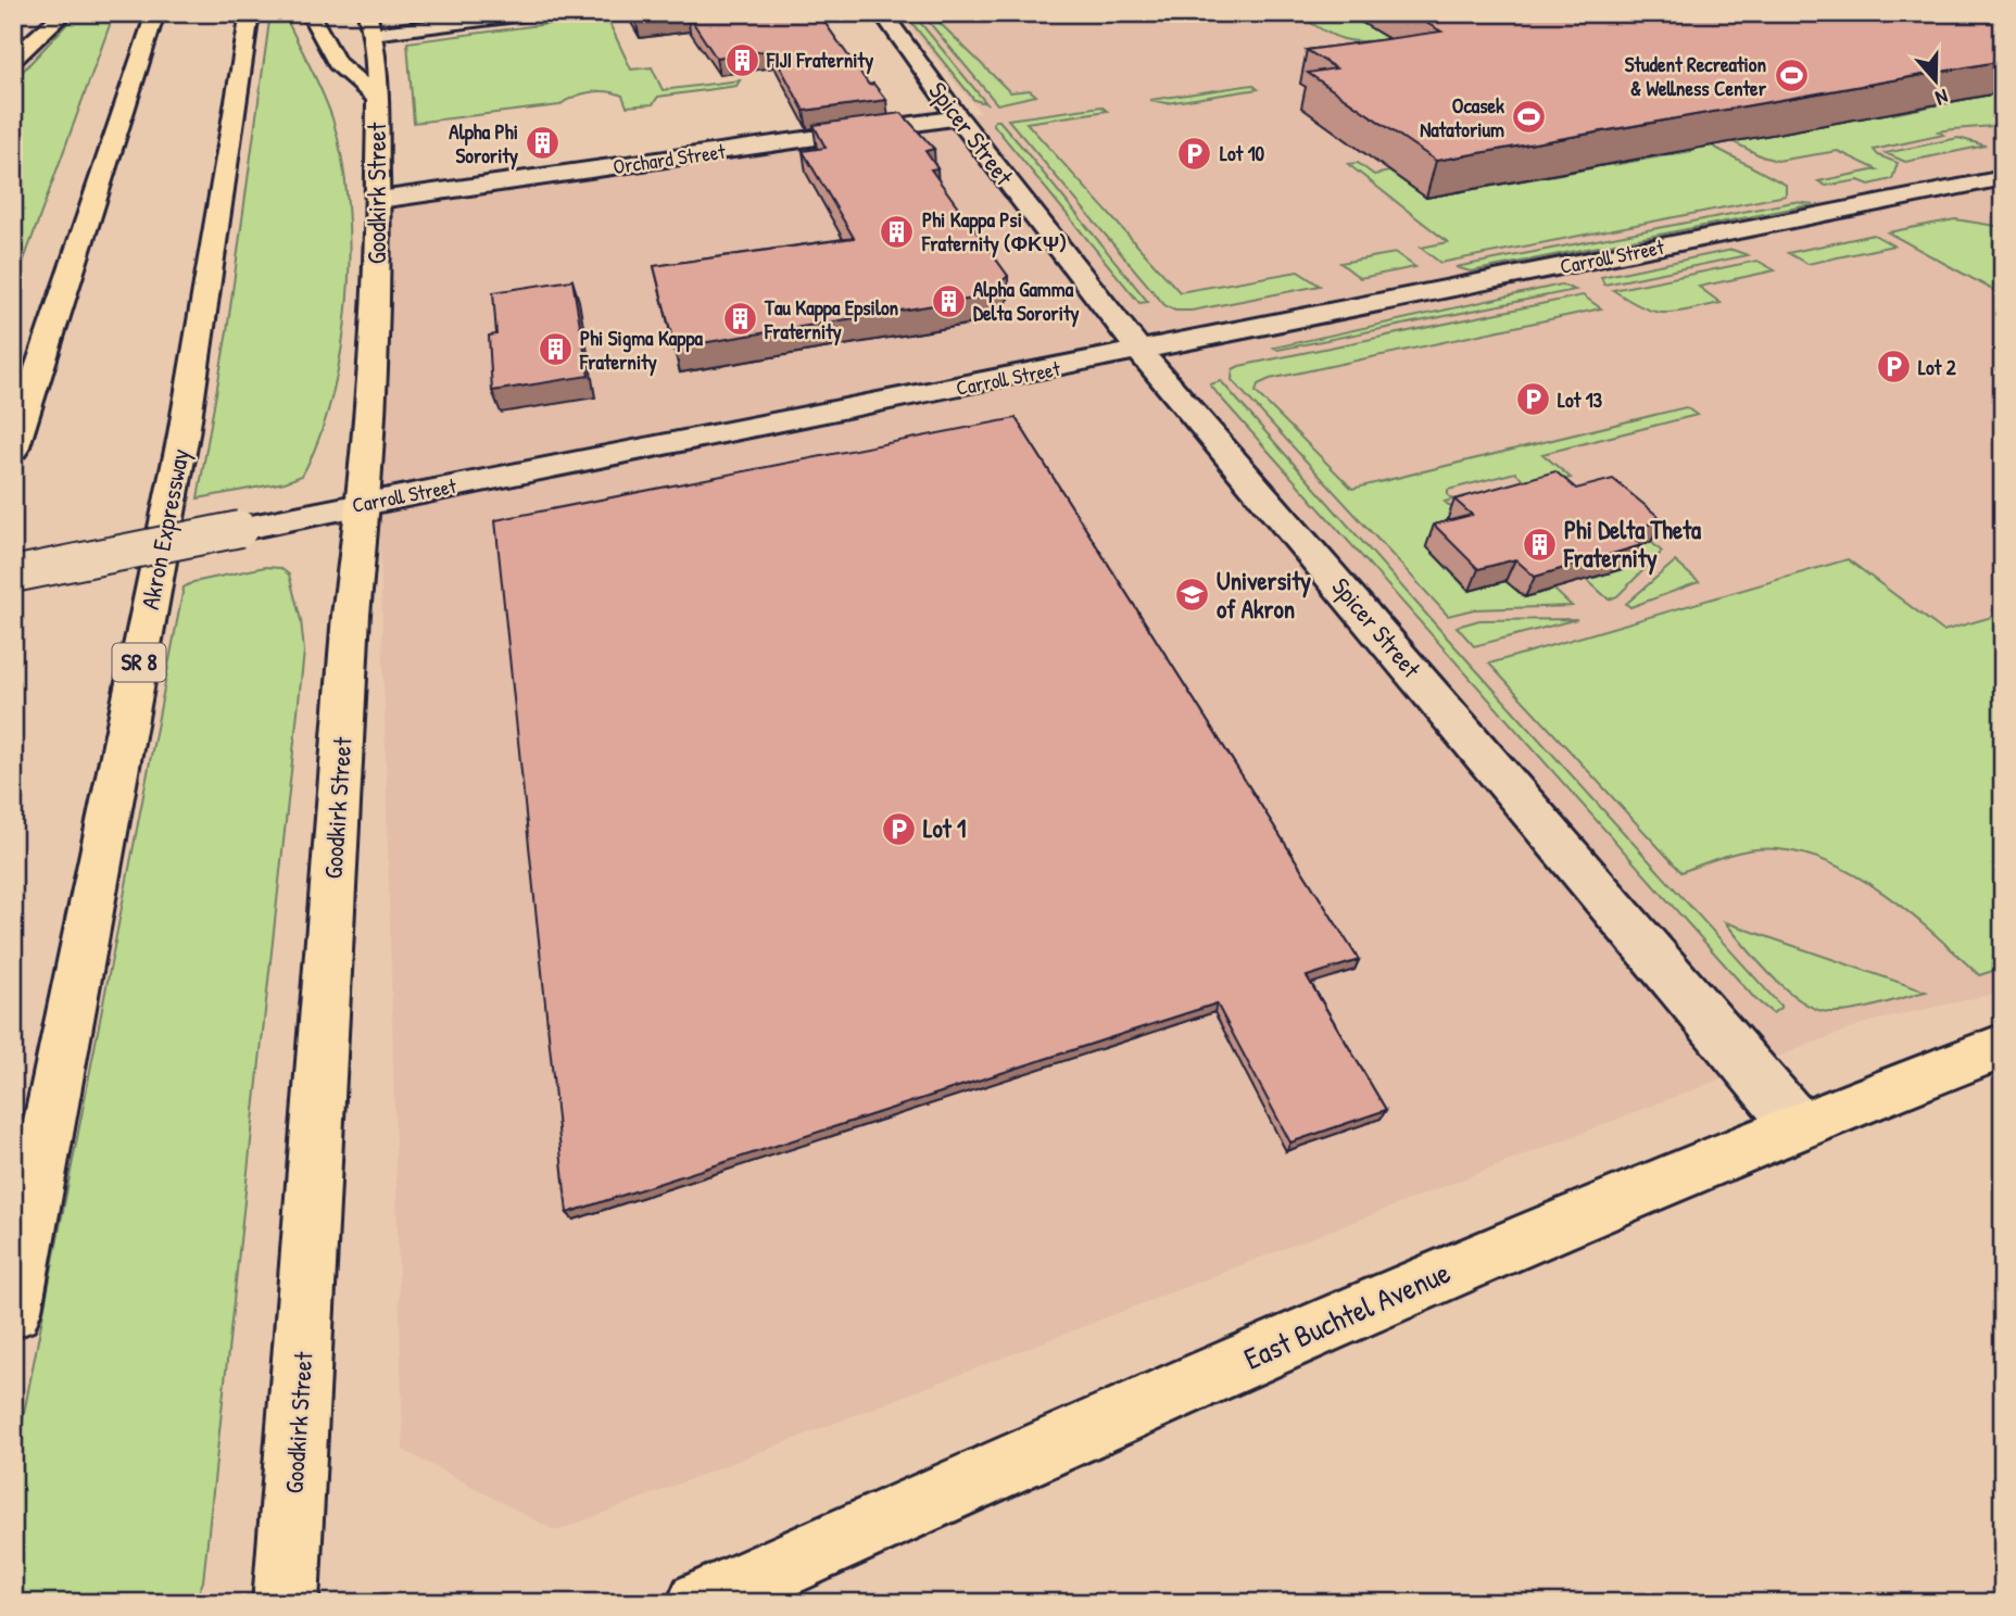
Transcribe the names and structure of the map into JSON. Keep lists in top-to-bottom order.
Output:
{
  "streets": {
    "main road": [
      "Goodkirk Street",
      "Akron Expressway",
      "SR 8",
      "East Buchtel Avenue"
    ],
    "street": ["Spicer Street", "Orchard Street", "Carroll Street"]
  },
  "crossings": [
    ["Spicer Street", "Orchard Street"],
    ["Spicer Street", "Carroll Street"],
    ["Spicer Street", "East Buchtel Avenue"],
    ["Orchard Street", "Goodkirk Street"],
    ["Goodkirk Street", "Carroll Street"]
  ],
  "places": {
    "building": [
      "FIJI Fraternity",
      "Alpha Phi Sorority",
      "Phi Kappa Psi Fraternity (ΦΚΨ)",
      "Alpha Gamma Delta Sorority",
      "Tau Kappa Epsilon Fraternity",
      "Phi Sigma Kappa Fraternity",
      "Phi Delta Theta Fraternity"
    ],
    "sports": ["Student Recreation & Wellness Center", "Ocasek Natatorium"],
    "parking": [
      "Lot 10",
      "Lot 2",
      "Lot 13",
      "Lot 1"
    ],
    "school or university": ["University of Akron"]
  },
  "north": "bottom"
}
